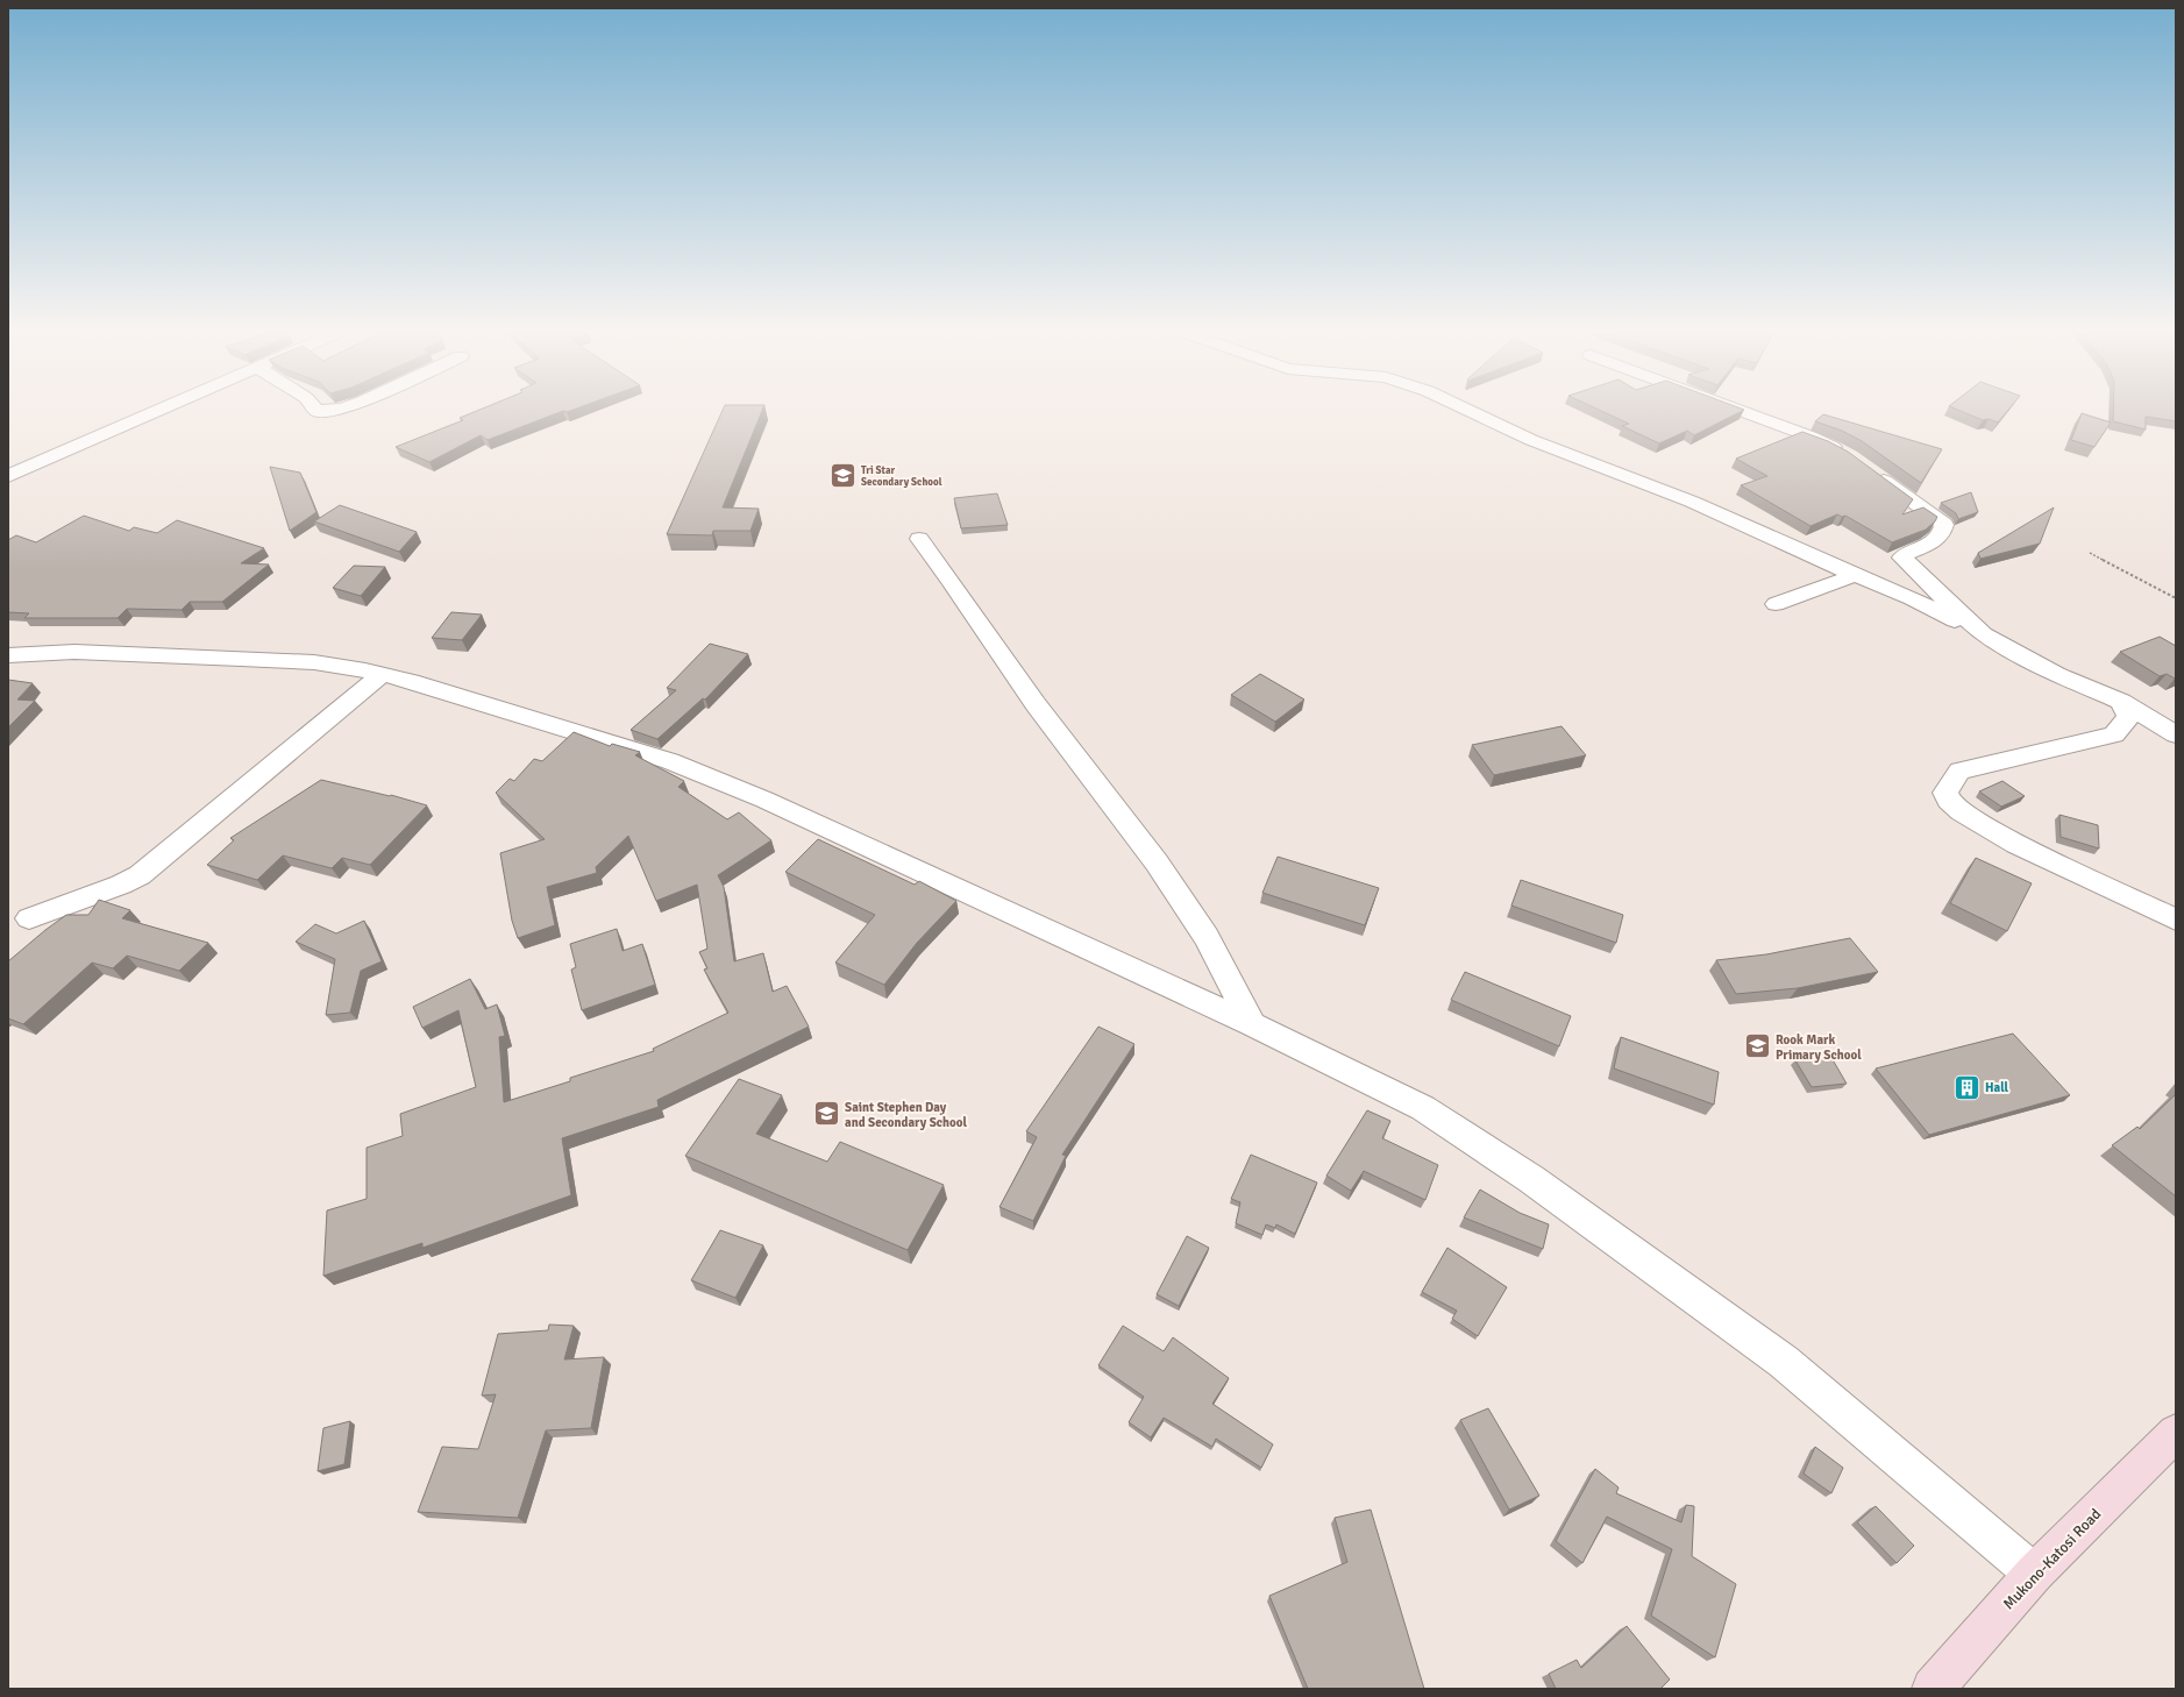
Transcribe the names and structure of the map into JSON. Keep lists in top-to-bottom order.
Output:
{
  "streets": {
    "main road": ["Mukono-Katosi Road"]
  },
  "places": {
    "school or university": ["Tri Star Secondary School", "Rook Mark Primary School", "Saint Stephen Day and Secondary School"],
    "building": ["Hall"]
  }
}
